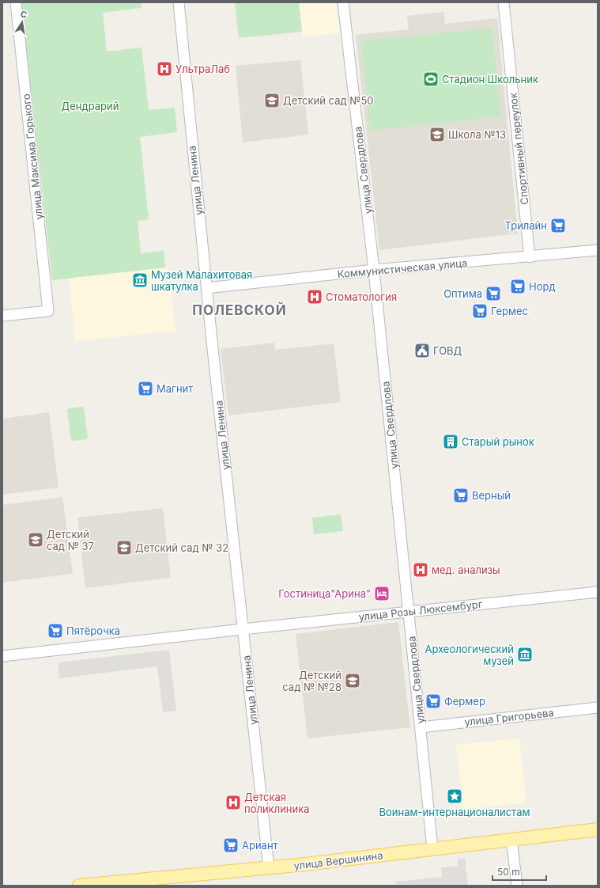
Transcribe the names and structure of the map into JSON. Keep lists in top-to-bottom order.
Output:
{
  "streets": {
    "main road": ["улица Вершинина"],
    "street": [
      "Спортивный переулок",
      "улица Максима Горького",
      "улица Свердлова",
      "улица Ленина",
      "Коммунистическая улица",
      "улица Розы Люксембург",
      "улица Григорьева"
    ]
  },
  "crossings": [
    ["Спортивный переулок", "Коммунистическая улица"],
    ["улица Свердлова", "Коммунистическая улица"],
    ["улица Свердлова", "улица Розы Люксембург"],
    ["улица Свердлова", "улица Григорьева"],
    ["улица Свердлова", "улица Вершинина"],
    ["улица Ленина", "Коммунистическая улица"],
    ["улица Ленина", "улица Розы Люксембург"],
    ["улица Ленина", "улица Вершинина"]
  ],
  "districts": ["ПОЛЕВСКОЙ"],
  "parks": ["Дендрарий"],
  "places": {
    "hospital": [
      "УльтраЛаб",
      "Стоматология",
      "мед. анализы",
      "Детская поликлиника"
    ],
    "sports": ["Стадион Школьник"],
    "school or university": [
      "Детский сад №50",
      "Школа №13",
      "Детский сад № 37",
      "Детский сад № 32",
      "Детский сад № №28"
    ],
    "supermarket": [
      "Трилайн",
      "Норд",
      "Оптима",
      "Гермес",
      "Магнит",
      "Верный",
      "Пятёрочка",
      "Фермер",
      "Ариант"
    ],
    "museum": ["Музей Малахитовая шкатулка", "Археологический музей"],
    "public building": ["ГОВД"],
    "building": ["Старый рынок"],
    "hotel": ["Гостиница\"Арина\""],
    "place": ["Воинам-интернационалистам"]
  },
  "scale_bar": "50 m",
  "north": "top"
}
